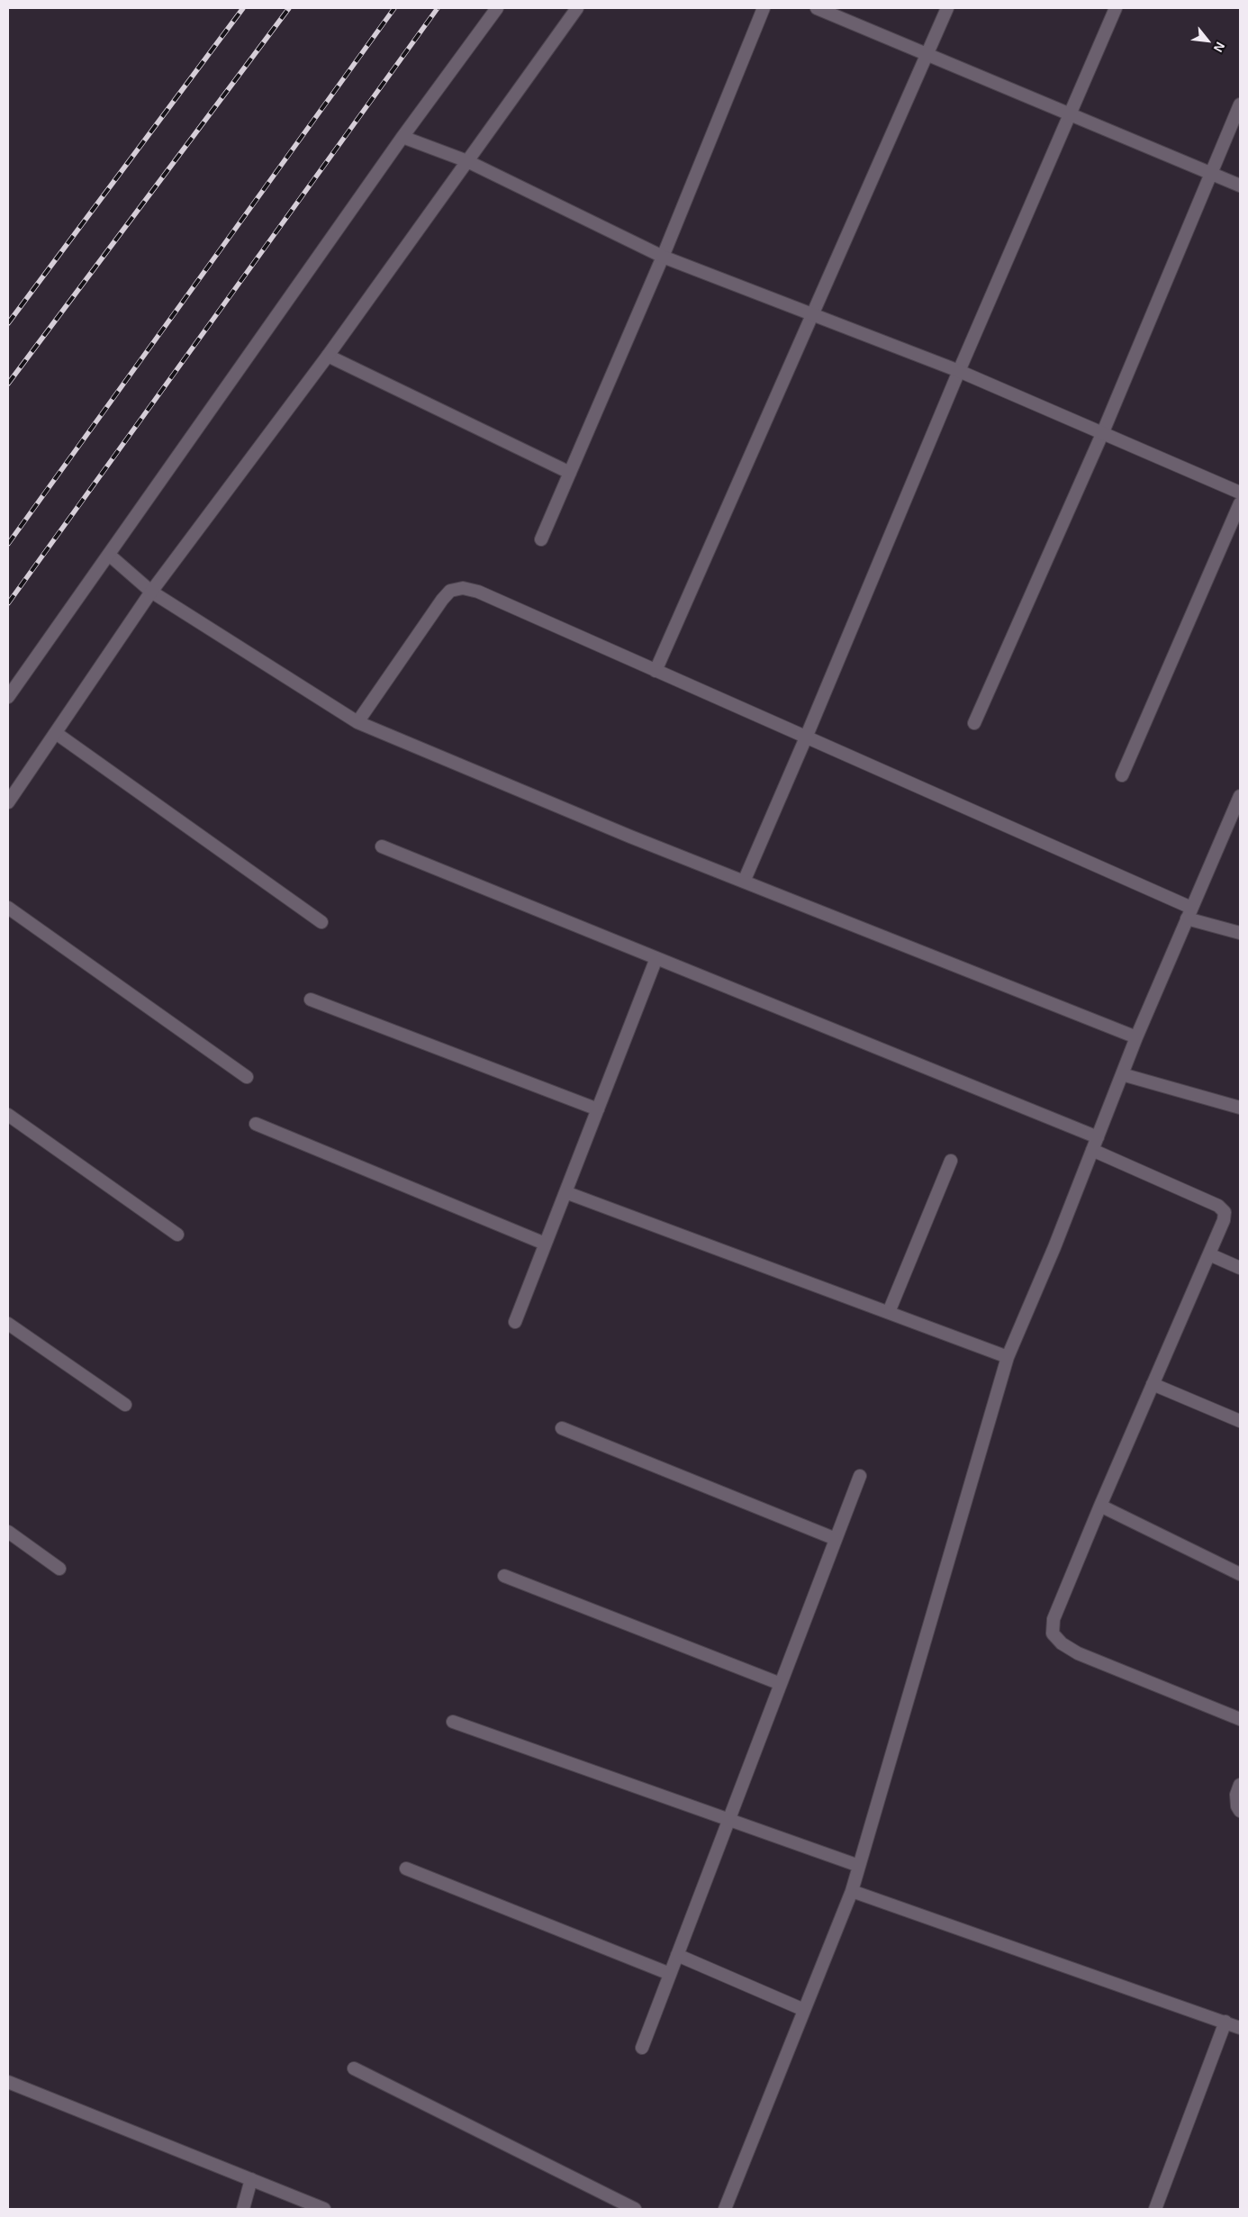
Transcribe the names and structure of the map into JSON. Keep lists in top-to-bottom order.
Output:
{
  "north": "bottom right"
}
